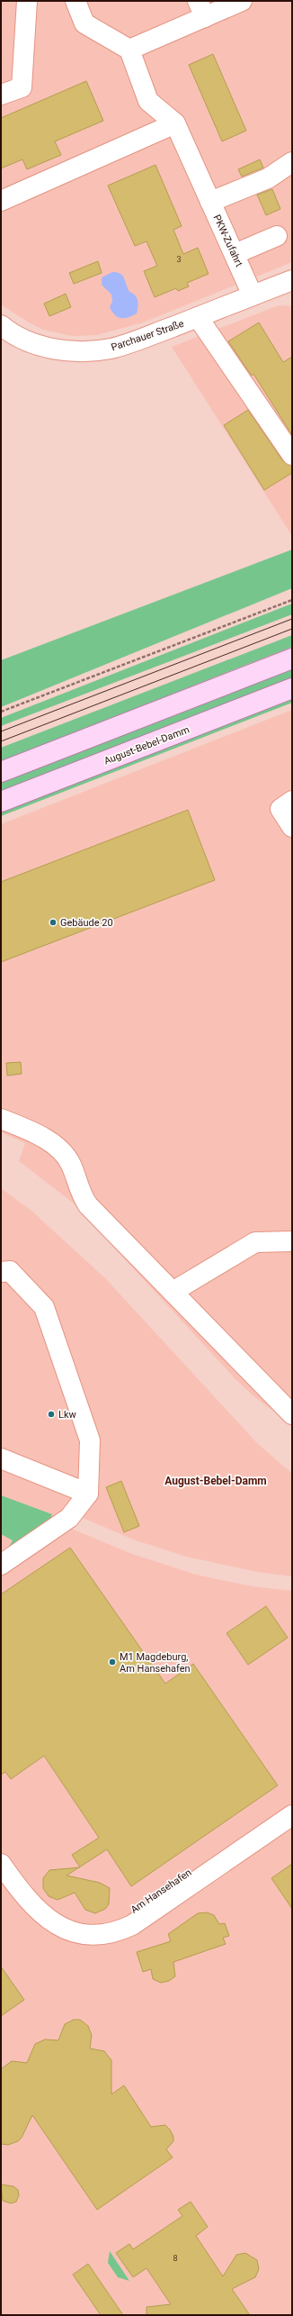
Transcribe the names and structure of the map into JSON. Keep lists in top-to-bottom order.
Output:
{
  "streets": {
    "main road": ["August-Bebel-Damm"],
    "street": ["PKW-Zufahrt", "Parchauer Straße", "Am Hansehafen"]
  },
  "crossings": [
    ["PKW-Zufahrt", "Parchauer Straße"]
  ],
  "districts": ["August-Bebel-Damm"],
  "places": ["Gebäude 20", "Lkw", "M1 Magdeburg, Am Hansehafen"],
  "house_numbers": ["3", "8"]
}
